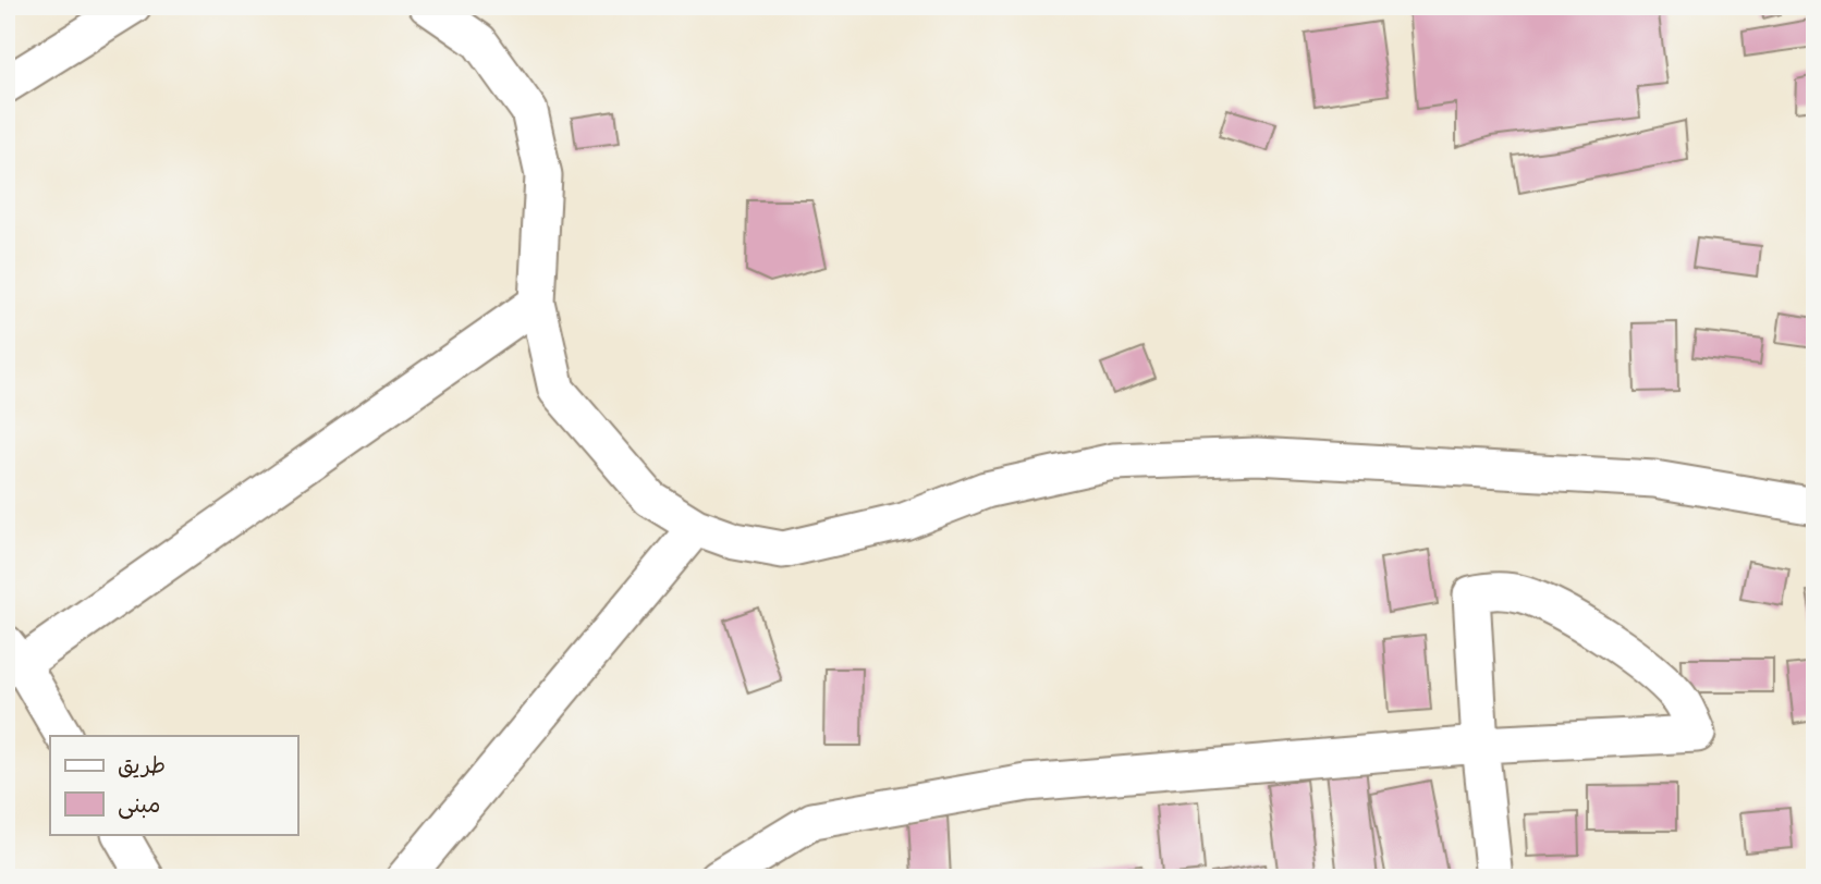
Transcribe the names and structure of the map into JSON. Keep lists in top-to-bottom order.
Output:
{
  "legend": ["طريق", "مبنى"]
}
